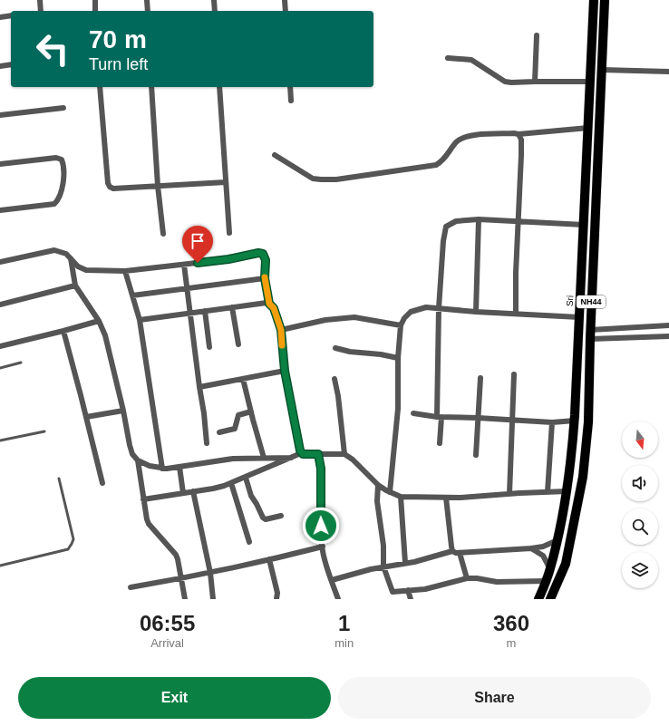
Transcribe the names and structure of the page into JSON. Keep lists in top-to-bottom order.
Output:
{
  "streets": {
    "highway": ["Sri", "NH44"]
  },
  "north": "bottom",
  "page": {
    "turn": ["70 m", "Turn left"],
    "eta": [
      "06:55",
      "Arrival",
      "1",
      "min",
      "360",
      "m"
    ],
    "buttons": ["Exit", "Share"]
  }
}
